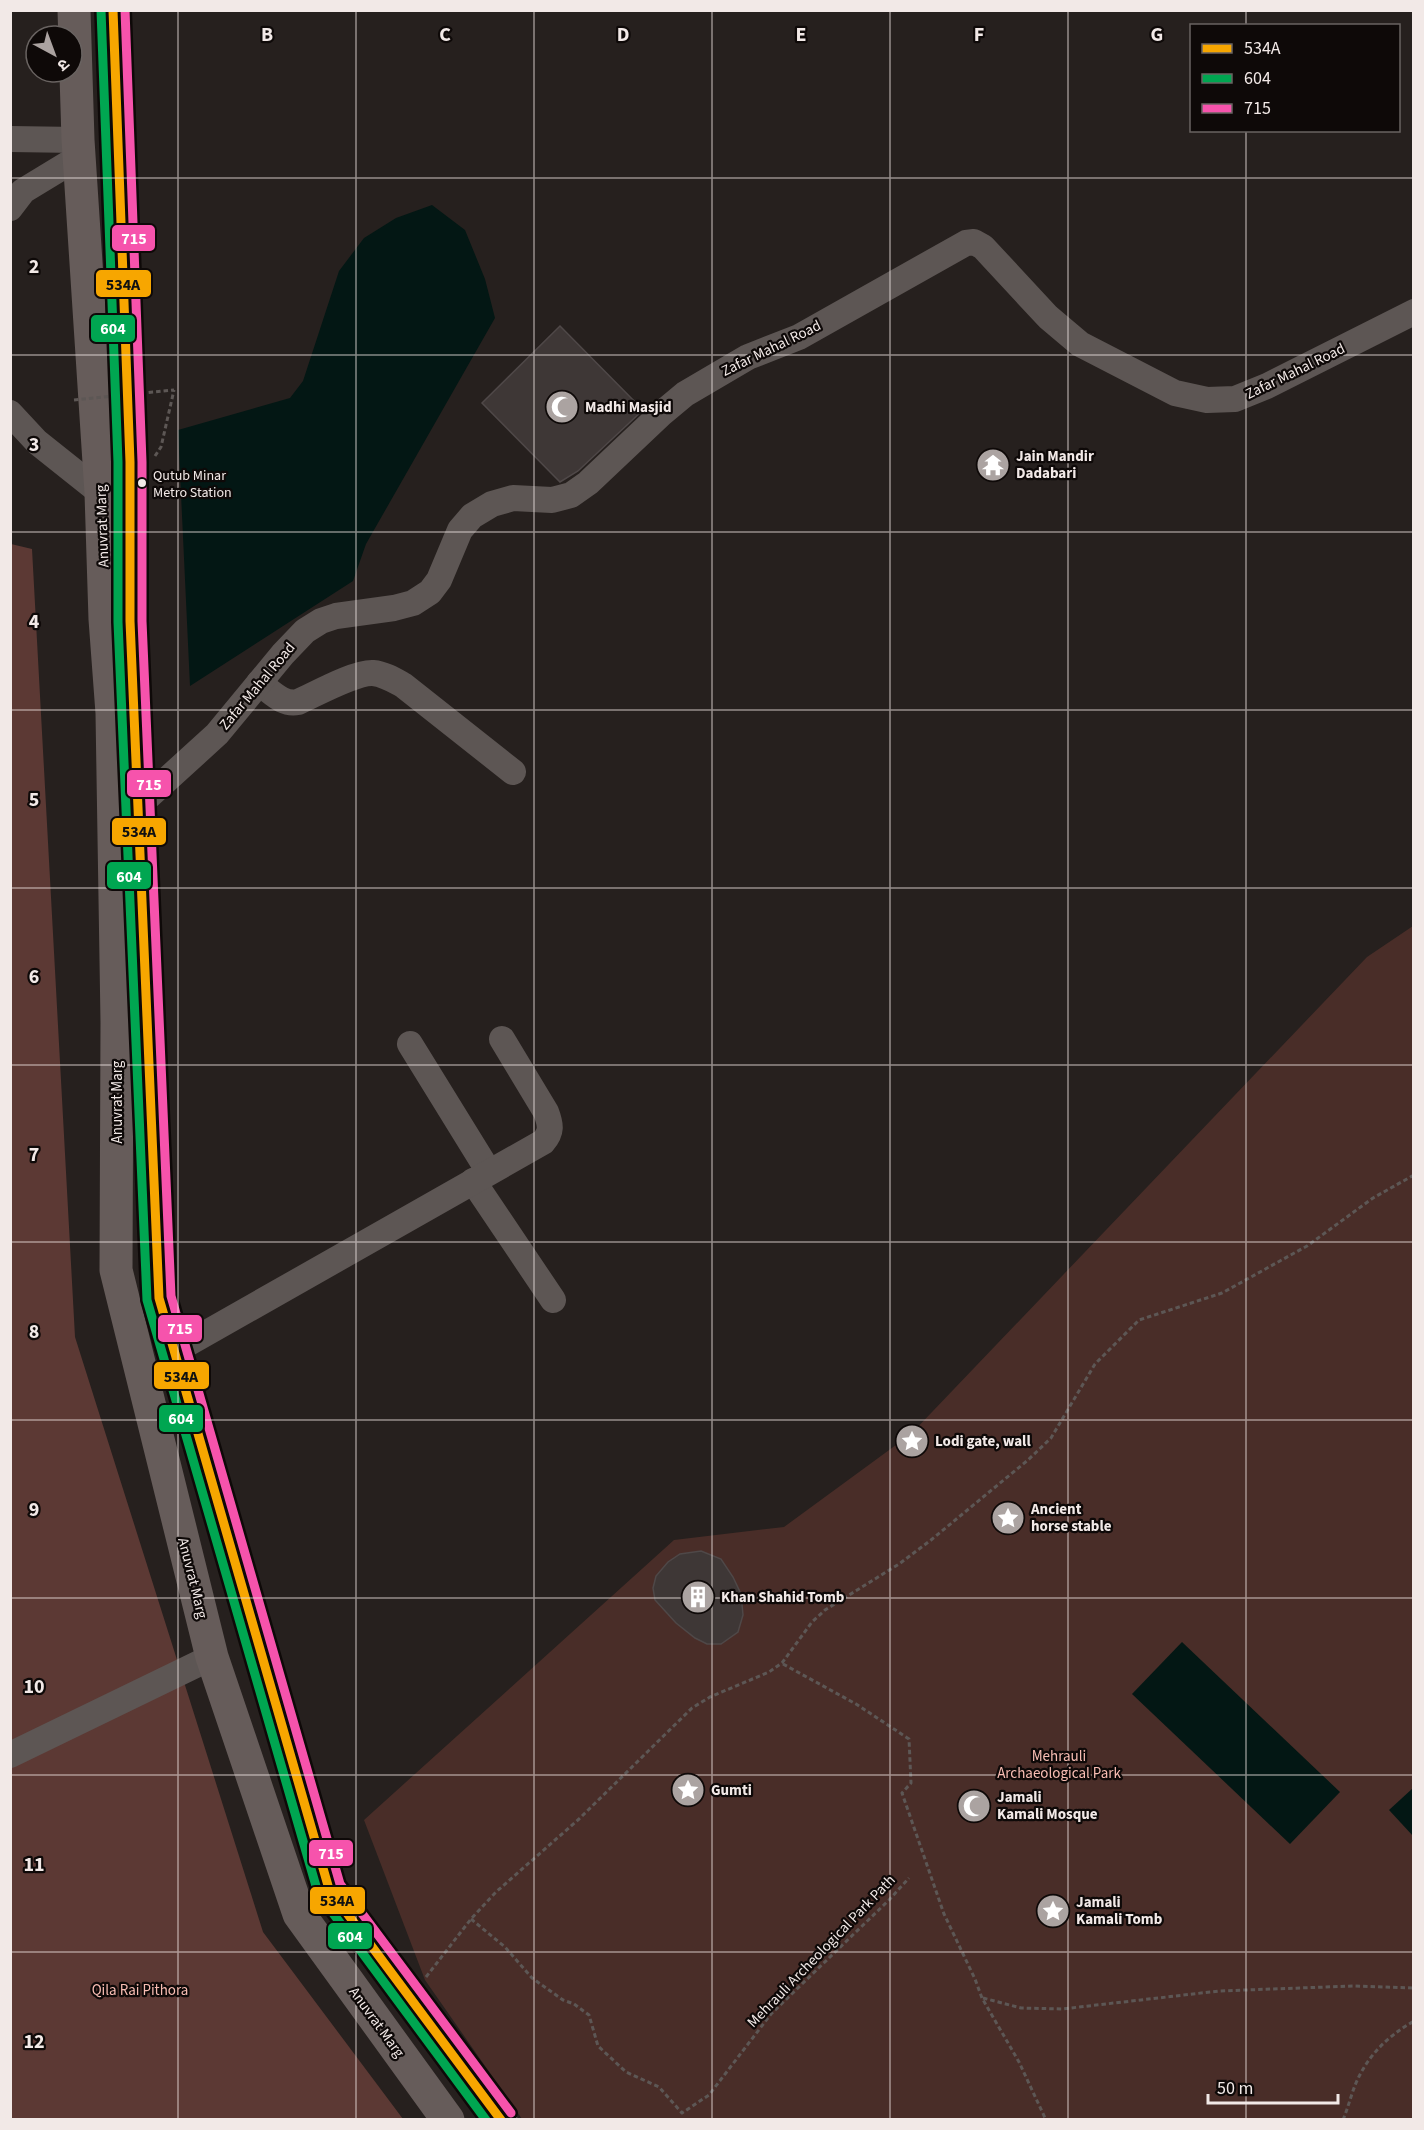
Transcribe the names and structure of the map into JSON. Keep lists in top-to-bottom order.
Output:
{
  "streets": {
    "highway": ["Anuvrat Marg"],
    "street": ["Zafar Mahal Road"],
    "path": ["Mehrauli Archeological Park Path"]
  },
  "crossings": [
    ["Zafar Mahal Road", "Anuvrat Marg"]
  ],
  "parks": ["Mehrauli Archaeological Park", "Qila Rai Pithora"],
  "places": {
    "mosque": ["Madhi Masjid", "Jamali Kamali Mosque"],
    "temple": ["Jain Mandir Dadabari"],
    "other": ["Qutub Minar Metro Station"],
    "place": [
      "Lodi gate, wall",
      "Ancient horse stable",
      "Gumti",
      "Jamali Kamali Tomb"
    ],
    "building": ["Khan Shahid Tomb"]
  },
  "lines": ["transit line 534A", "transit line 604", "transit line 715"],
  "legend": ["534A", "604", "715"],
  "scale_bar": "50 m",
  "north": "bottom right",
  "grid": {
    "columns": [
      "B",
      "C",
      "D",
      "E",
      "F",
      "G"
    ],
    "rows": [
      "2",
      "3",
      "4",
      "5",
      "6",
      "7",
      "8",
      "9",
      "10",
      "11",
      "12"
    ]
  }
}
